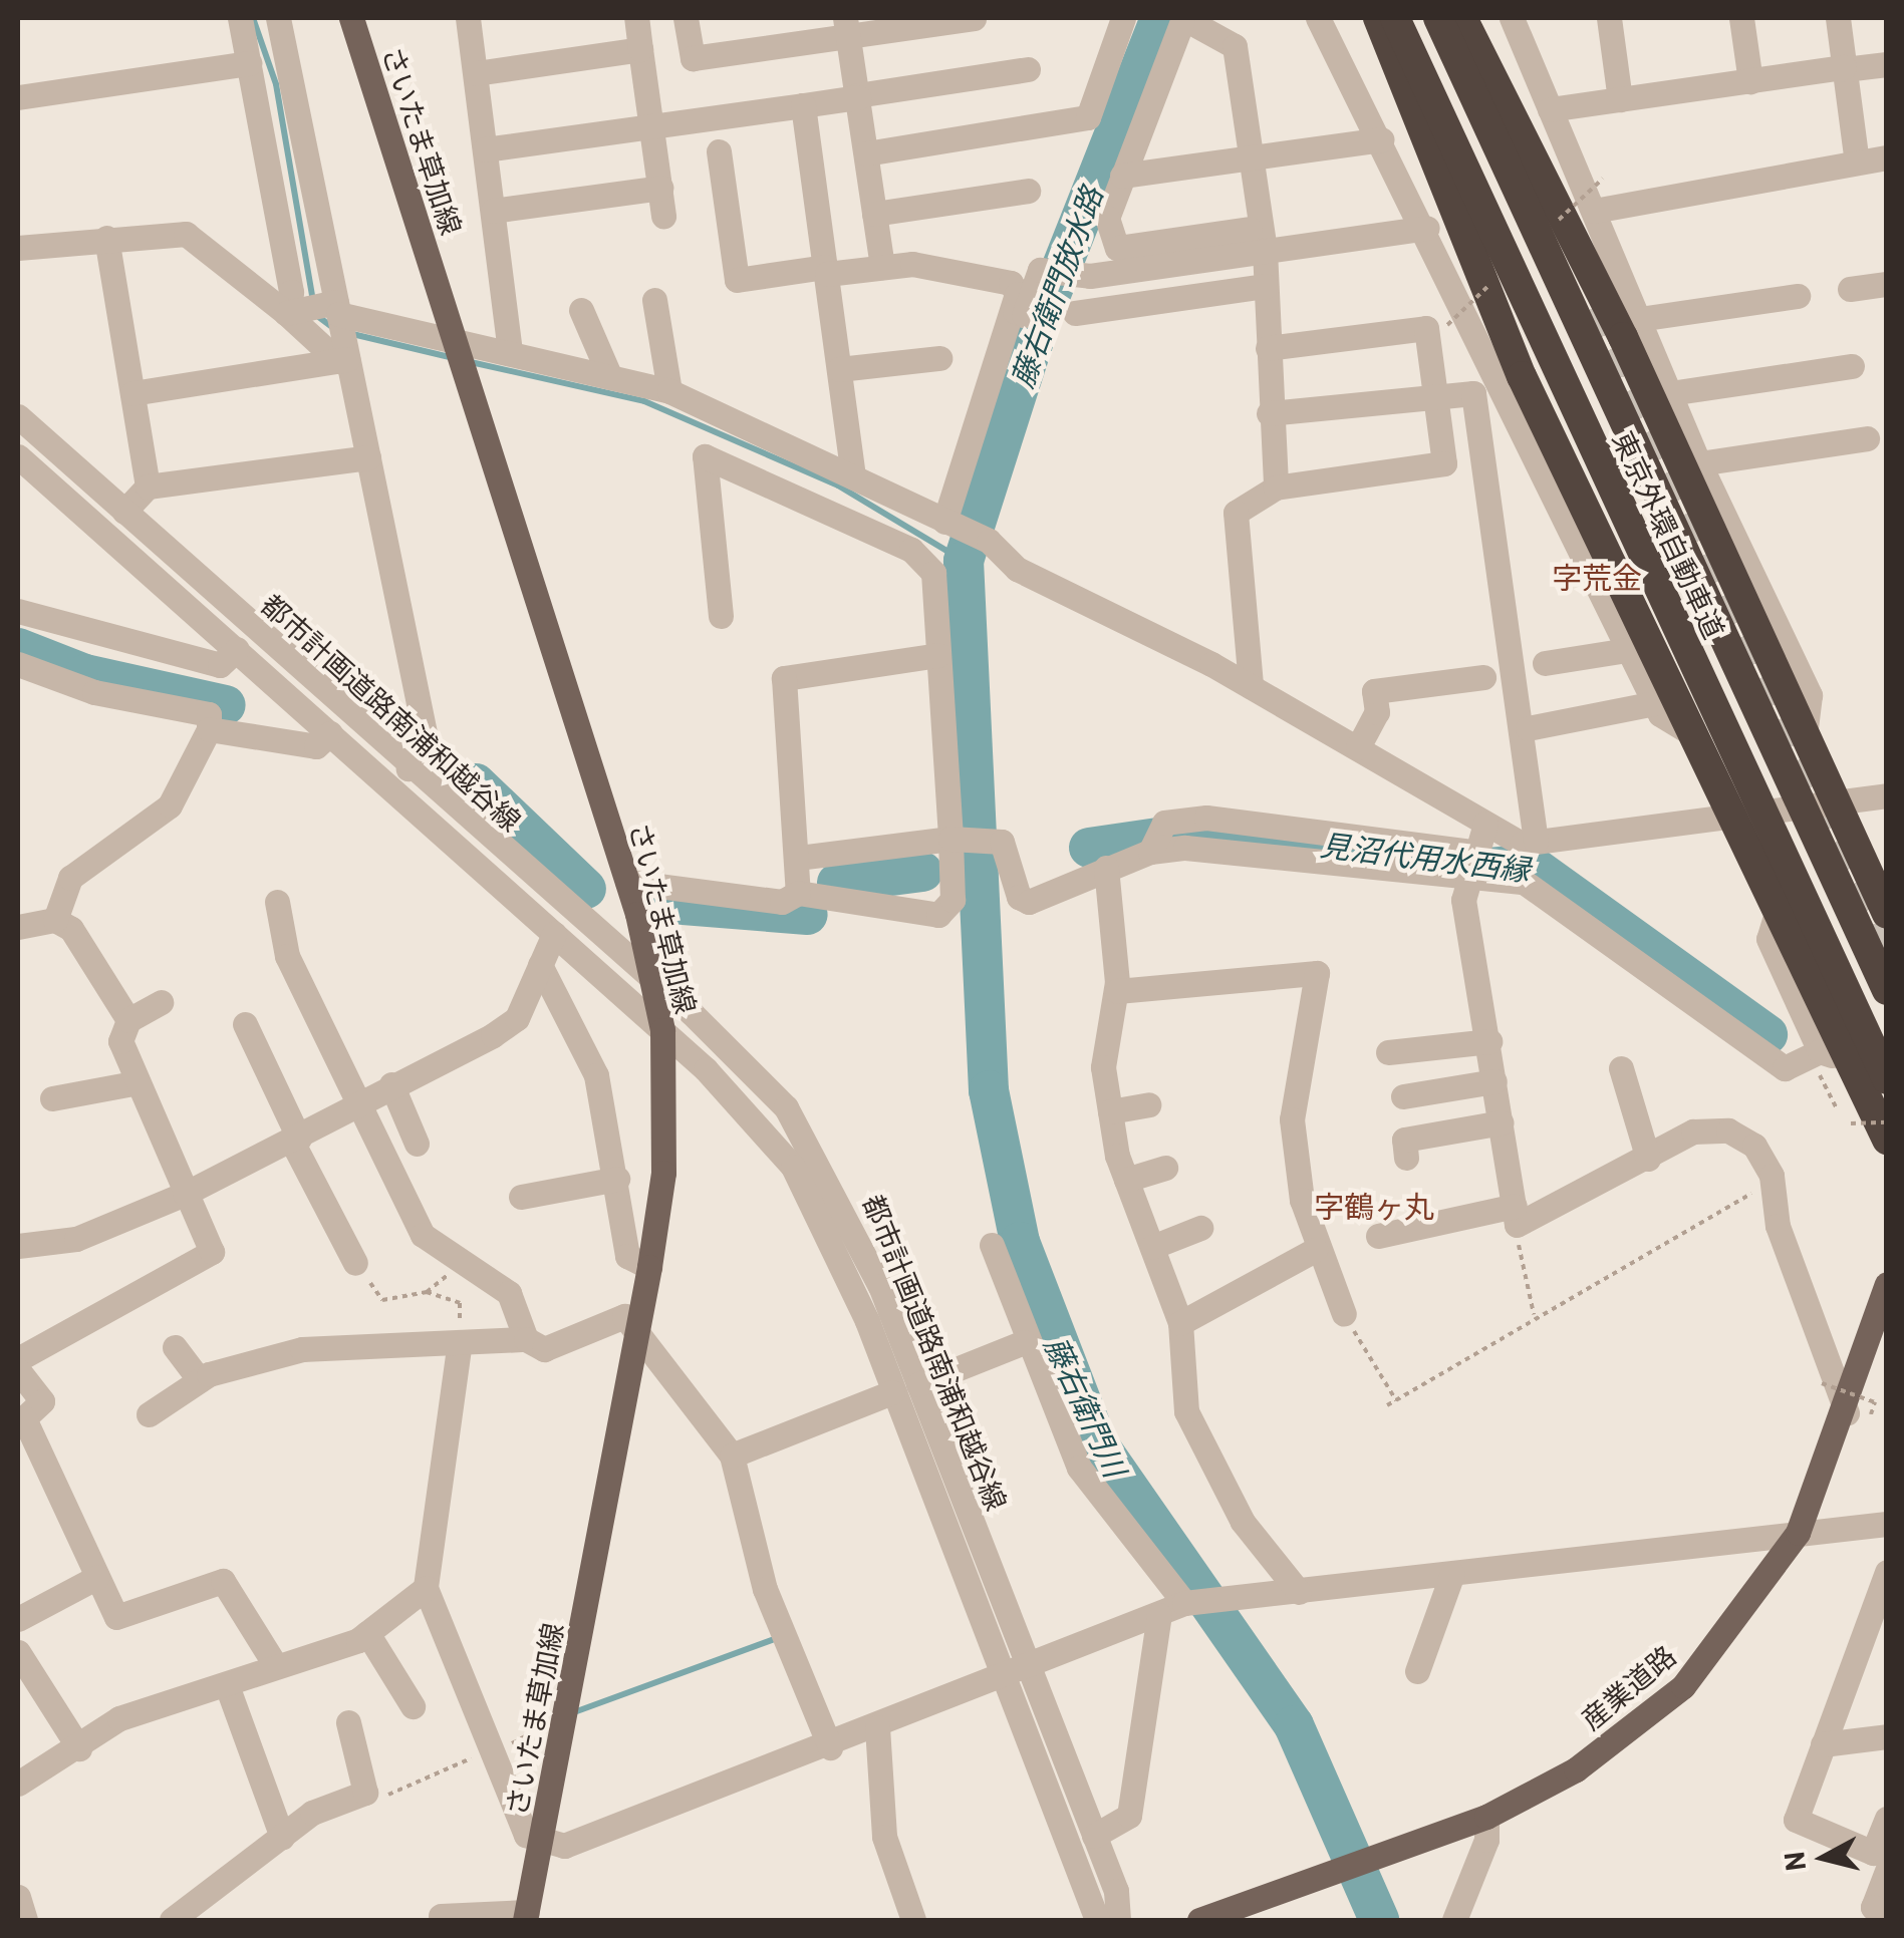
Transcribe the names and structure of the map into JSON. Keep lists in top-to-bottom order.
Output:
{
  "streets": {
    "highway": ["東京外環自動車道"],
    "main road": ["さいたま草加線", "産業道路"],
    "street": ["都市計画道路南浦和越谷線"]
  },
  "crossings": [
    ["さいたま草加線", "都市計画道路南浦和越谷線"]
  ],
  "districts": ["字荒金", "字鶴ヶ丸"],
  "water": ["藤右衛門放水路", "見沼代用水西縁", "藤右衛門川"],
  "north": "left"
}
